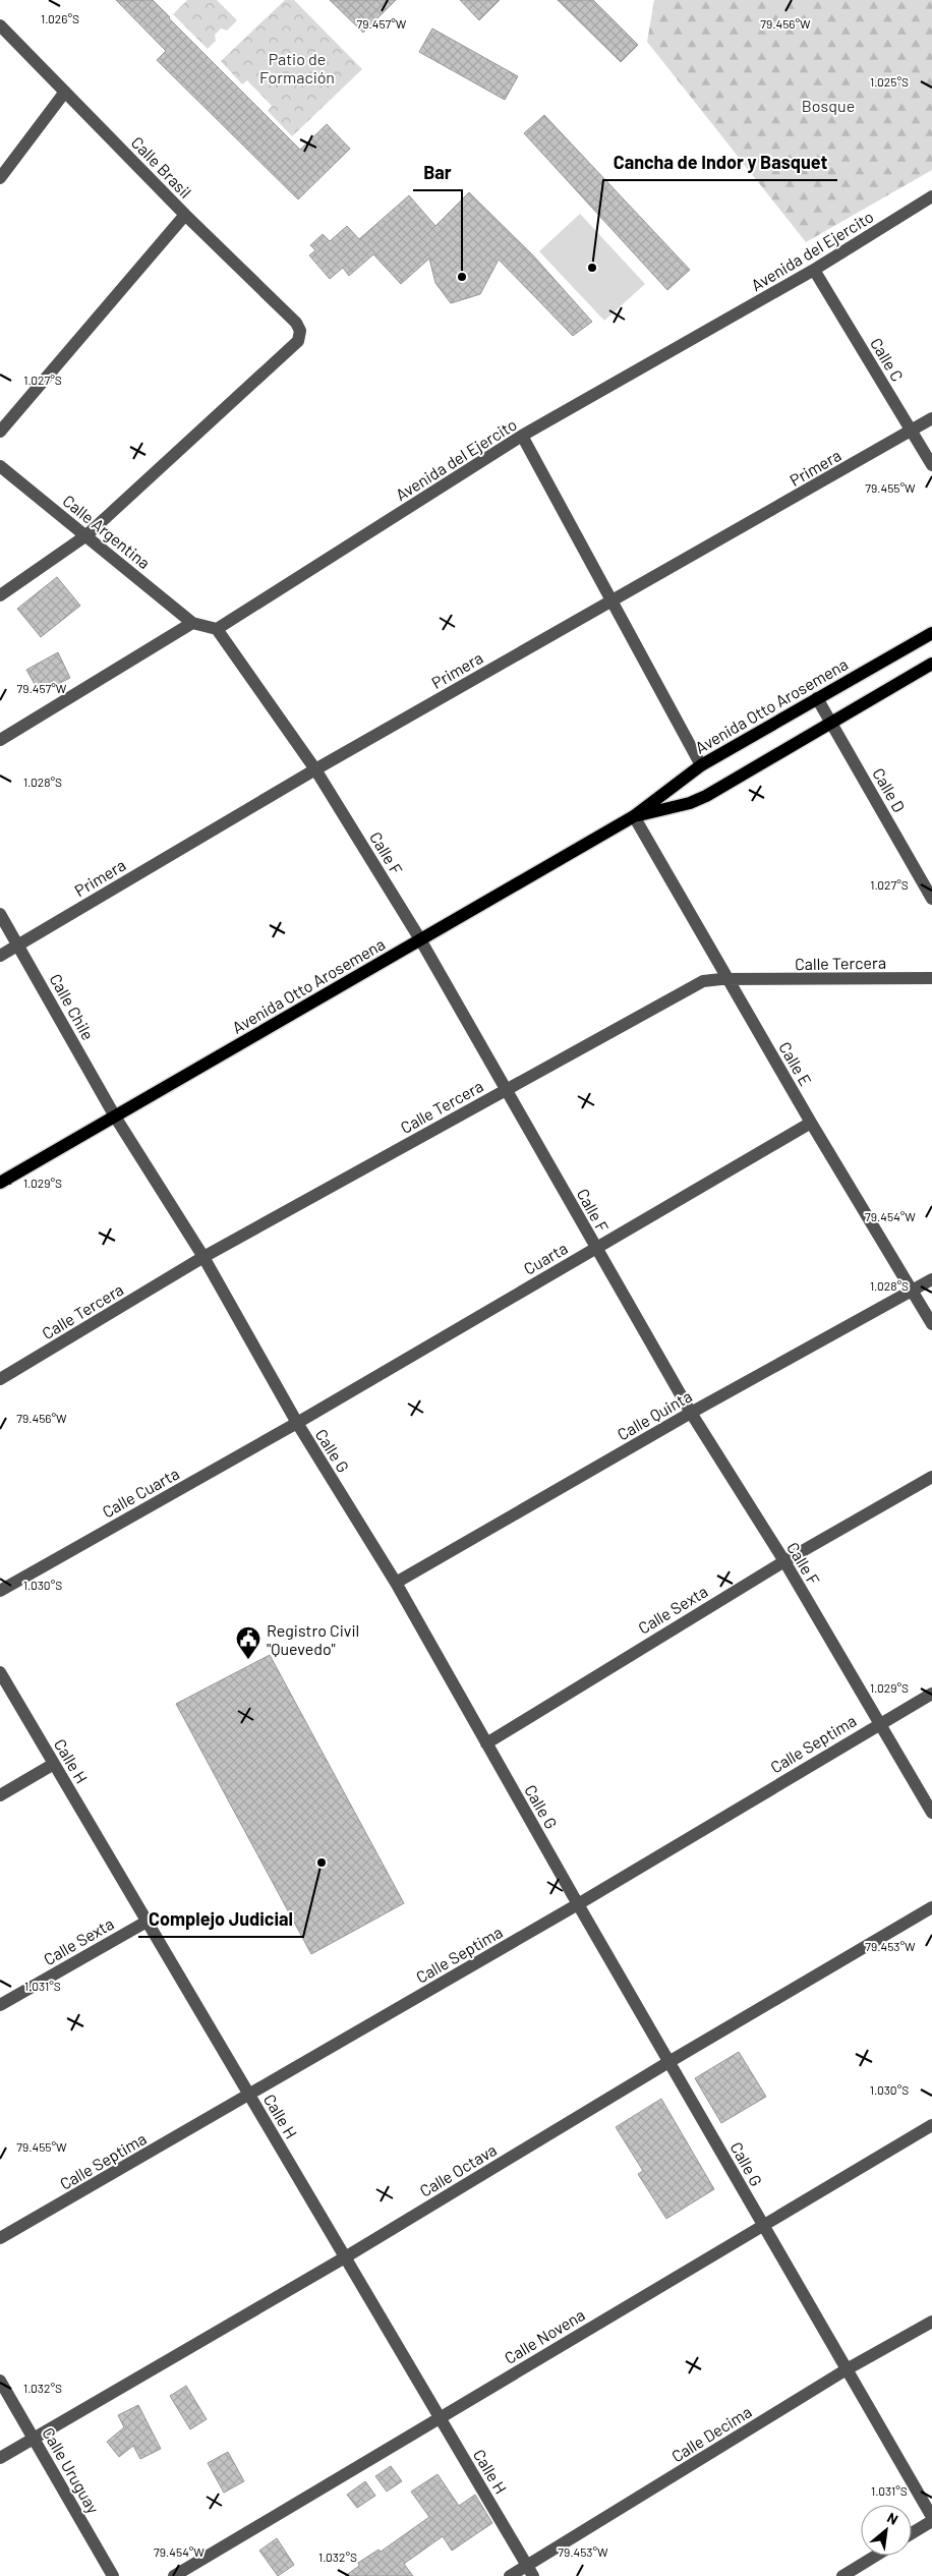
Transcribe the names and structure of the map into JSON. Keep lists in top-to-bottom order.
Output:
{
  "streets": {
    "main road": ["Avenida Otto Arosemena"],
    "street": [
      "Calle Brasil",
      "Avenida del Ejercito",
      "Calle C",
      "Primera",
      "Calle Argentina",
      "Calle D",
      "Calle F",
      "Calle Tercera",
      "Calle Chile",
      "Calle E",
      "Cuarta",
      "Calle Quinta",
      "Calle G",
      "Calle Cuarta",
      "Calle Sexta",
      "Calle Septima",
      "Calle H",
      "Calle Octava",
      "Calle Novena",
      "Calle Decima",
      "Calle Uruguay"
    ]
  },
  "crossings": [
    ["Calle Brasil", "Calle Argentina"],
    ["Avenida del Ejercito", "Calle C"],
    ["Avenida del Ejercito", "Calle F"],
    ["Calle C", "Primera"],
    ["Primera", "Calle F"],
    ["Primera", "Calle Chile"],
    ["Avenida Otto Arosemena", "Calle D"],
    ["Avenida Otto Arosemena", "Calle F"],
    ["Avenida Otto Arosemena", "Calle Chile"],
    ["Avenida Otto Arosemena", "Calle E"],
    ["Avenida Otto Arosemena", "Calle G"],
    ["Calle F", "Calle Tercera"],
    ["Calle F", "Cuarta"],
    ["Calle F", "Calle Quinta"],
    ["Calle F", "Calle Sexta"],
    ["Calle F", "Calle Septima"],
    ["Calle Tercera", "Calle E"],
    ["Calle Tercera", "Calle G"],
    ["Calle Chile", "Calle G"],
    ["Calle E", "Cuarta"],
    ["Calle E", "Calle Quinta"],
    ["Cuarta", "Calle G"],
    ["Cuarta", "Calle Cuarta"],
    ["Calle Quinta", "Calle G"],
    ["Calle G", "Calle Cuarta"],
    ["Calle G", "Calle Sexta"],
    ["Calle G", "Calle Septima"],
    ["Calle G", "Calle Octava"],
    ["Calle G", "Calle Novena"],
    ["Calle G", "Calle Decima"],
    ["Calle Sexta", "Calle H"],
    ["Calle Septima", "Calle H"],
    ["Calle H", "Calle Octava"],
    ["Calle H", "Calle Novena"],
    ["Calle H", "Calle Decima"],
    ["Calle Octava", "Calle Uruguay"]
  ],
  "parks": ["Patio de Formación", "Bosque"],
  "places": {
    "other": ["Cancha de Indor y Basquet", "Bar", "Complejo Judicial"],
    "public building": ["Registro Civil \"Quevedo\""]
  },
  "north": "top right",
  "coordinates": [
    "1.026°S",
    "79.457°W",
    "79.456°W",
    "1.025°S",
    "1.027°S",
    "79.455°W",
    "1.028°S",
    "1.029°S",
    "79.454°W",
    "1.030°S",
    "79.453°W",
    "1.031°S",
    "1.032°S"
  ]
}
